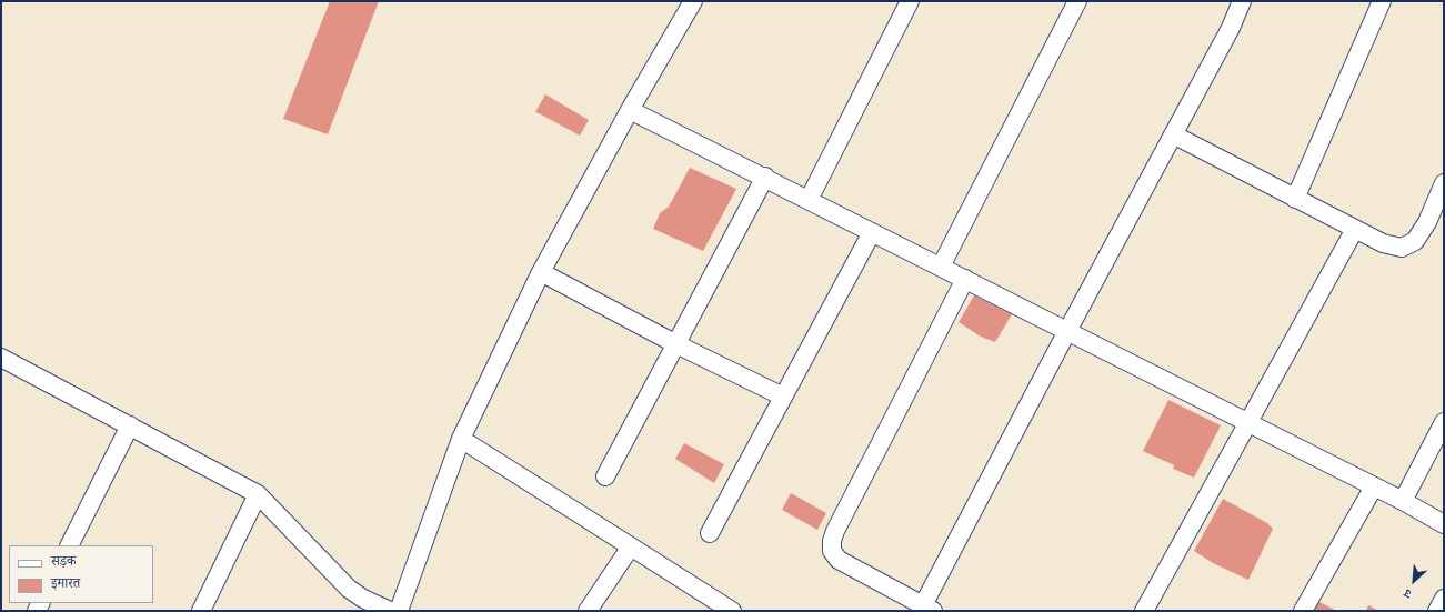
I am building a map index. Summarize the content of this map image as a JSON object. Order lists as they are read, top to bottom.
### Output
{
  "legend": ["सड़क", "इमारत"],
  "north": "bottom left"
}
